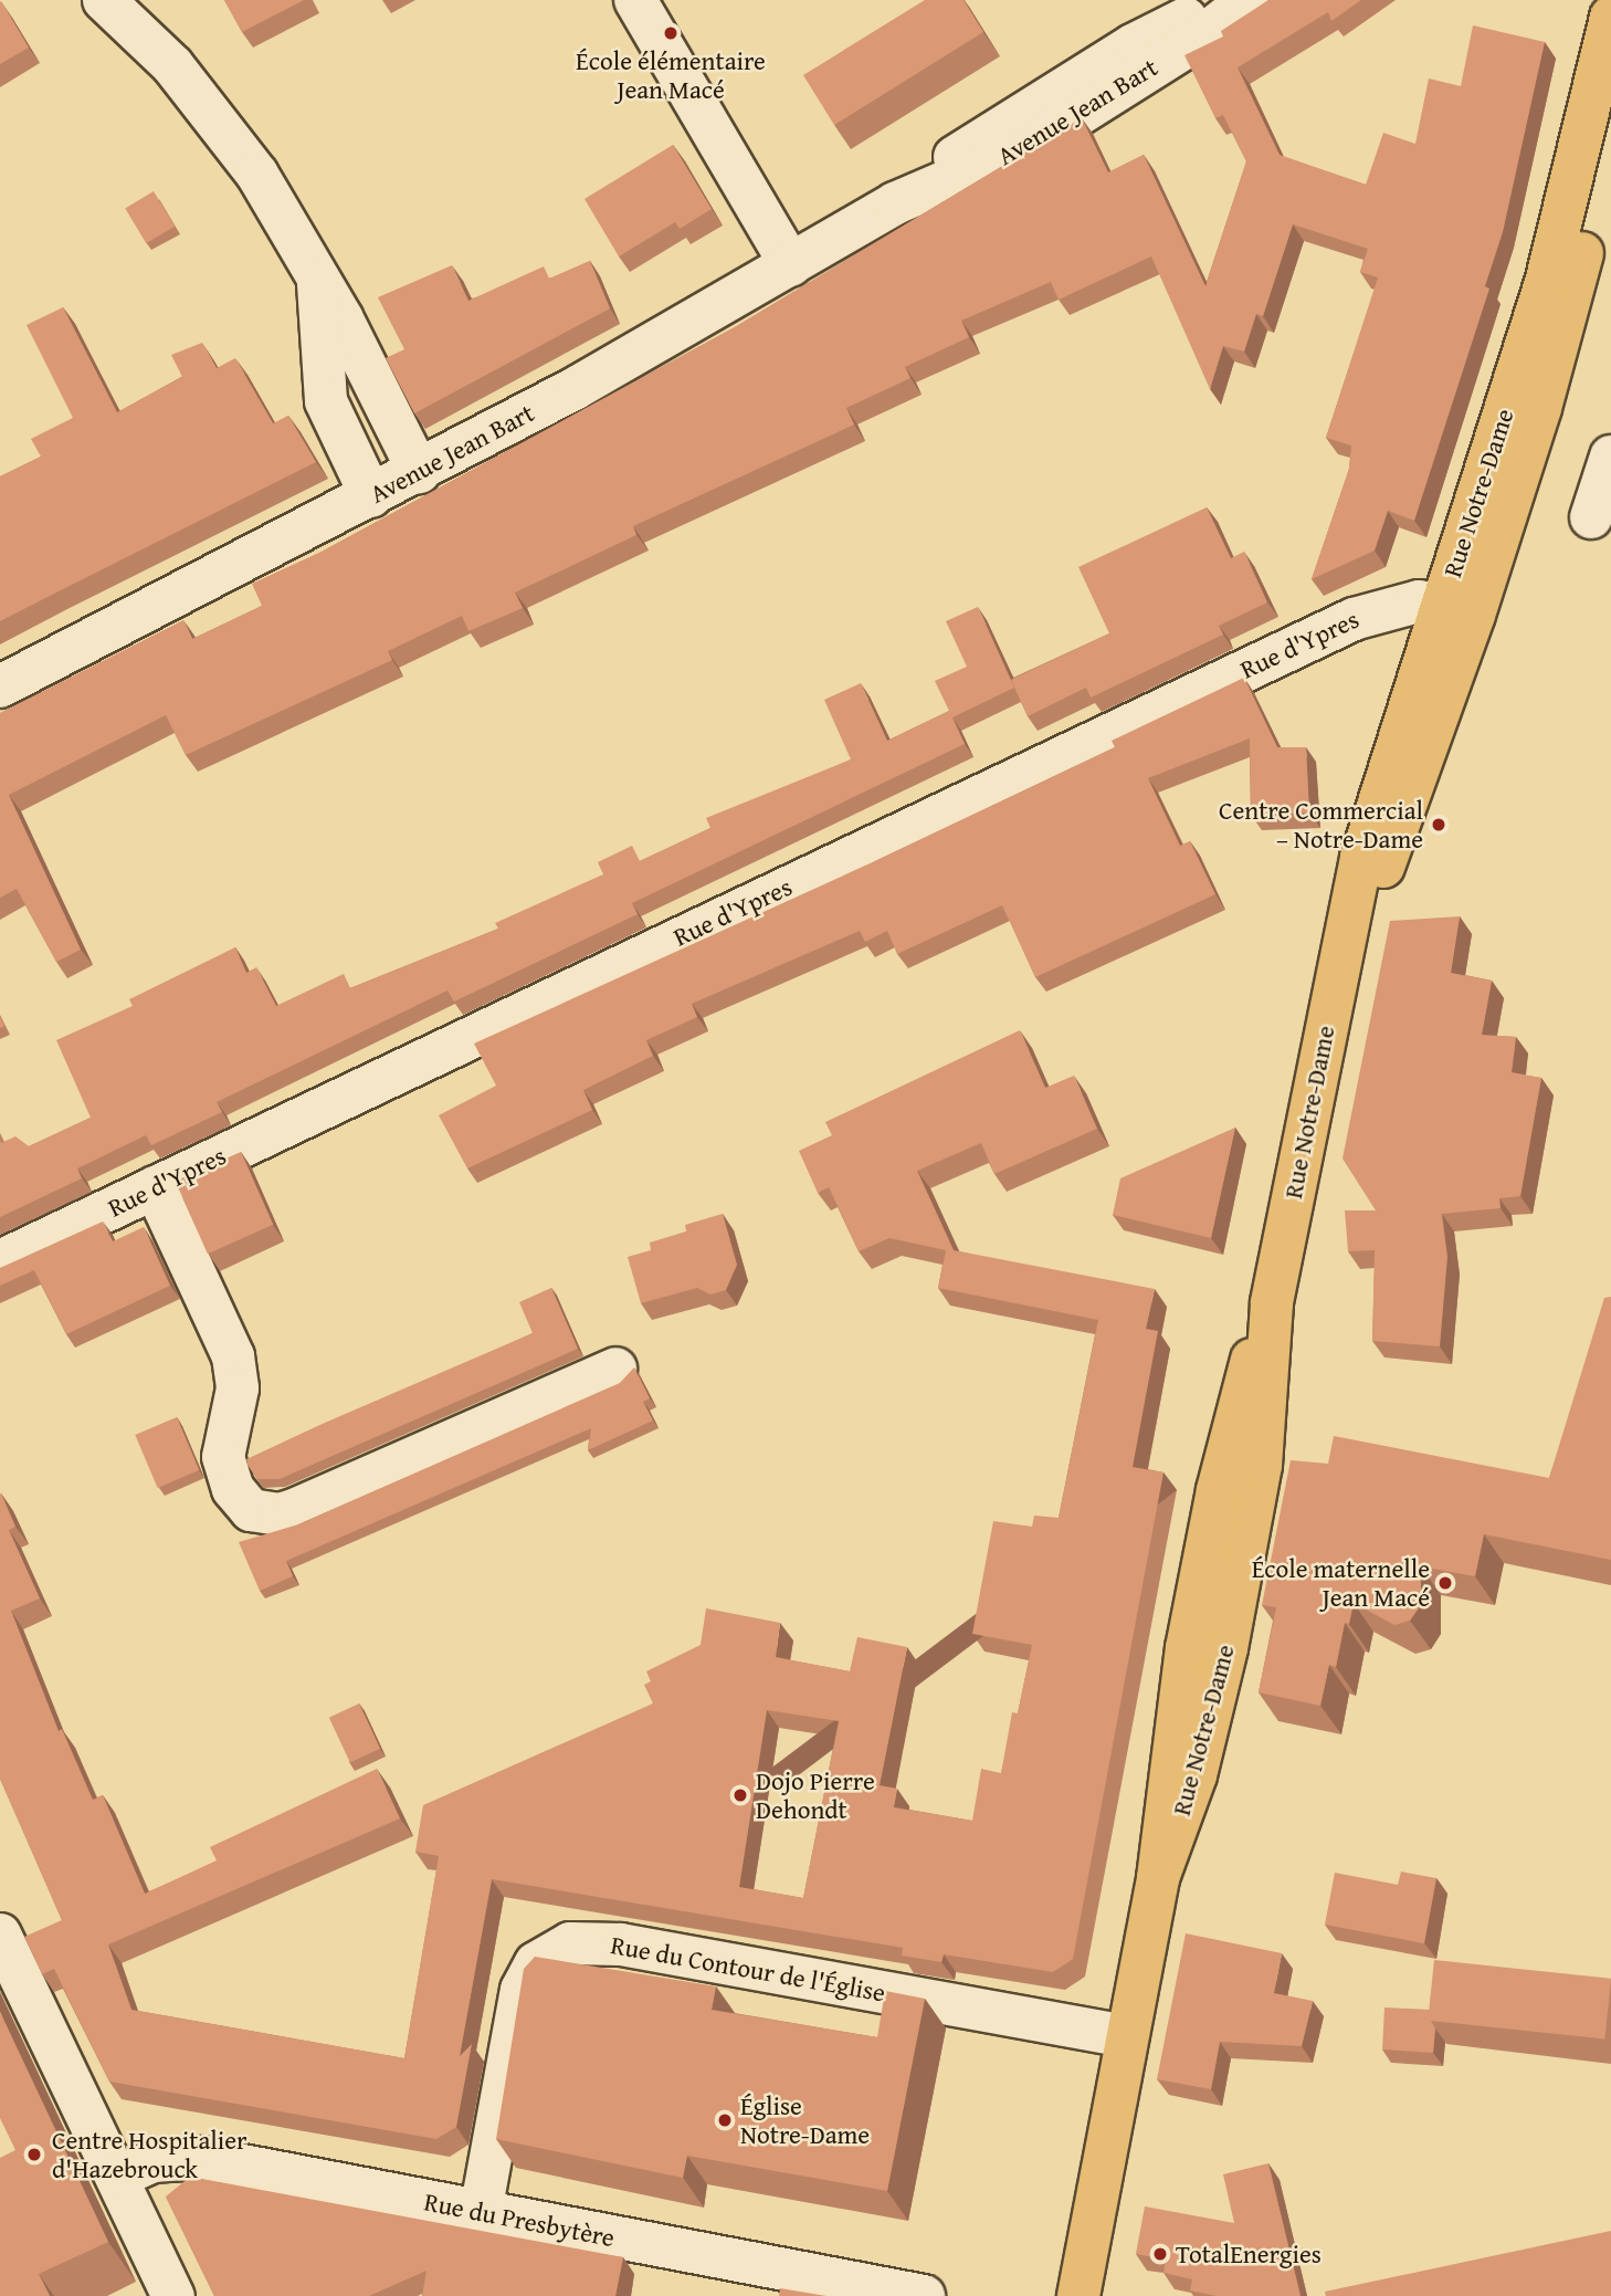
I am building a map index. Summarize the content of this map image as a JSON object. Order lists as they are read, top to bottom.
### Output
{
  "streets": {
    "main road": ["Rue Notre-Dame"],
    "street": [
      "Avenue Jean Bart",
      "Rue d'Ypres",
      "Rue du Contour de l'Église",
      "Rue du Presbytère"
    ]
  },
  "crossings": [
    ["Rue Notre-Dame", "Rue d'Ypres"],
    ["Rue Notre-Dame", "Rue du Contour de l'Église"],
    ["Rue du Contour de l'Église", "Rue du Presbytère"]
  ],
  "places": [
    "École élémentaire Jean Macé",
    "Centre Commercial – Notre-Dame",
    "École maternelle Jean Macé",
    "Dojo Pierre Dehondt",
    "Église Notre-Dame",
    "Centre Hospitalier d'Hazebrouck",
    "TotalEnergies"
  ]
}
